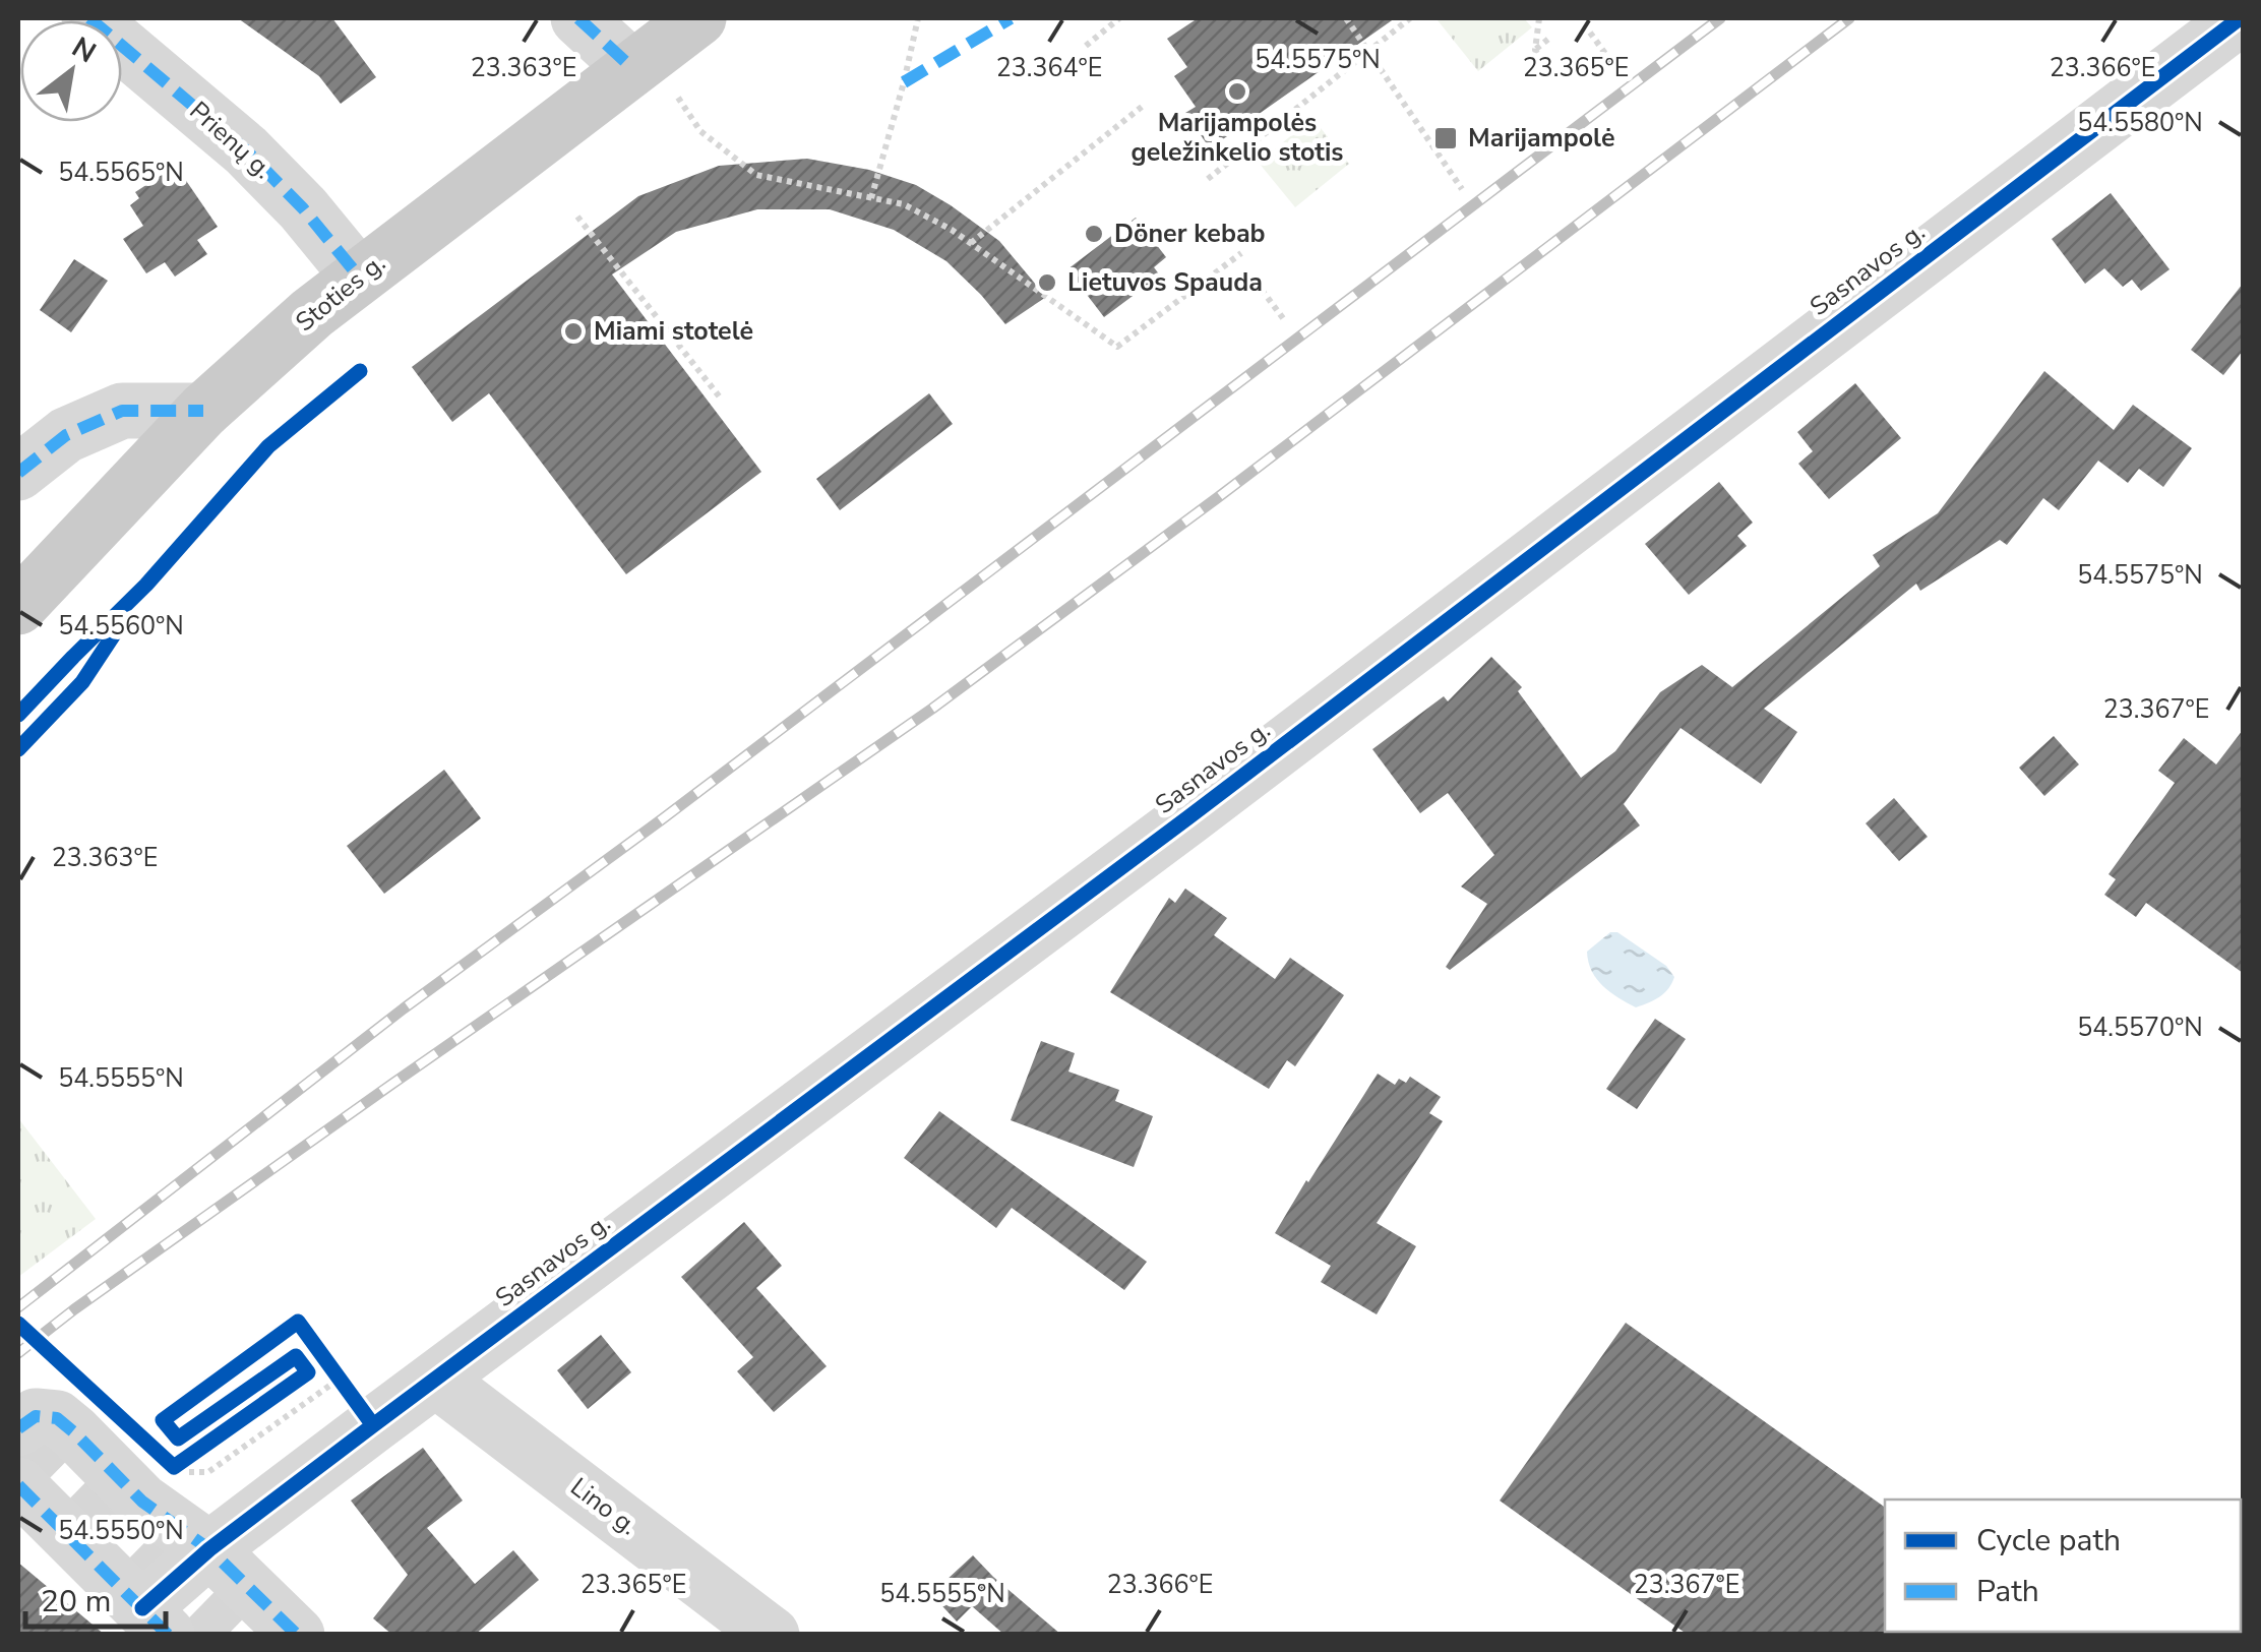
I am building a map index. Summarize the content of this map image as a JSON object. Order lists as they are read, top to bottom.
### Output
{
  "streets": {
    "main road": ["Stoties g."],
    "street": ["Prienų g.", "Sasnavos g.", "Lino g."]
  },
  "crossings": [
    ["Prienų g.", "Stoties g."],
    ["Sasnavos g.", "Lino g."]
  ],
  "places": {
    "other": [
      "Marijampolės geležinkelio stotis",
      "Döner kebab",
      "Lietuvos Spauda",
      "Miami stotelė"
    ],
    "transit": ["Marijampolė"]
  },
  "legend": ["Cycle path", "Path"],
  "scale_bar": "20 m",
  "north": "top right",
  "coordinates": [
    "54.5575°N",
    "23.363°E",
    "23.364°E",
    "23.365°E",
    "23.366°E",
    "54.5580°N",
    "54.5565°N",
    "54.5560°N",
    "23.367°E",
    "54.5570°N",
    "54.5555°N",
    "54.5550°N"
  ]
}
